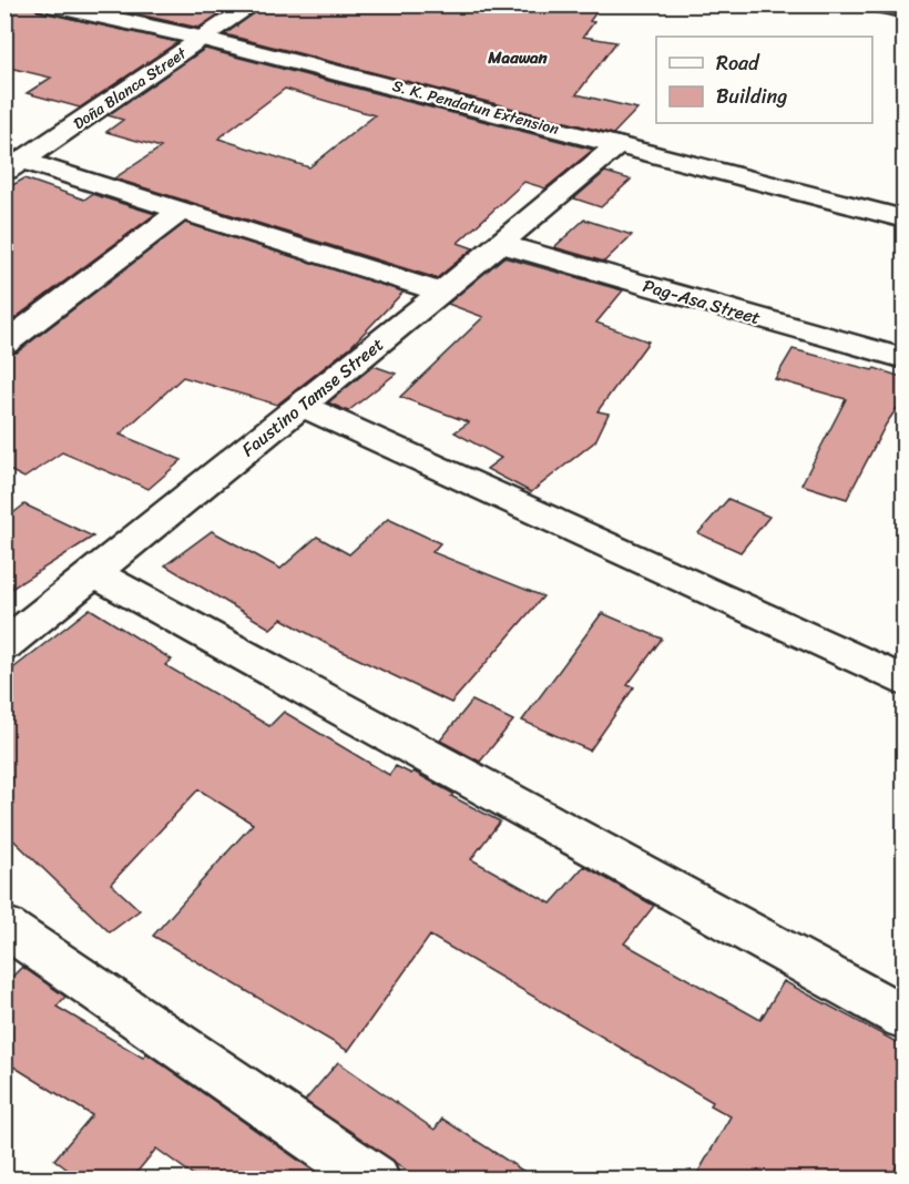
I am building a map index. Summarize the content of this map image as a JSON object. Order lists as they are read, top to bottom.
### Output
{
  "streets": {
    "street": [
      "Doña Blanca Street",
      "S. K. Pendatun Extension",
      "Pag-Asa Street",
      "Faustino Tamse Street"
    ]
  },
  "crossings": [
    ["Doña Blanca Street", "S. K. Pendatun Extension"],
    ["S. K. Pendatun Extension", "Faustino Tamse Street"],
    ["Pag-Asa Street", "Faustino Tamse Street"]
  ],
  "districts": ["Maawan"],
  "legend": ["Road", "Building"]
}
